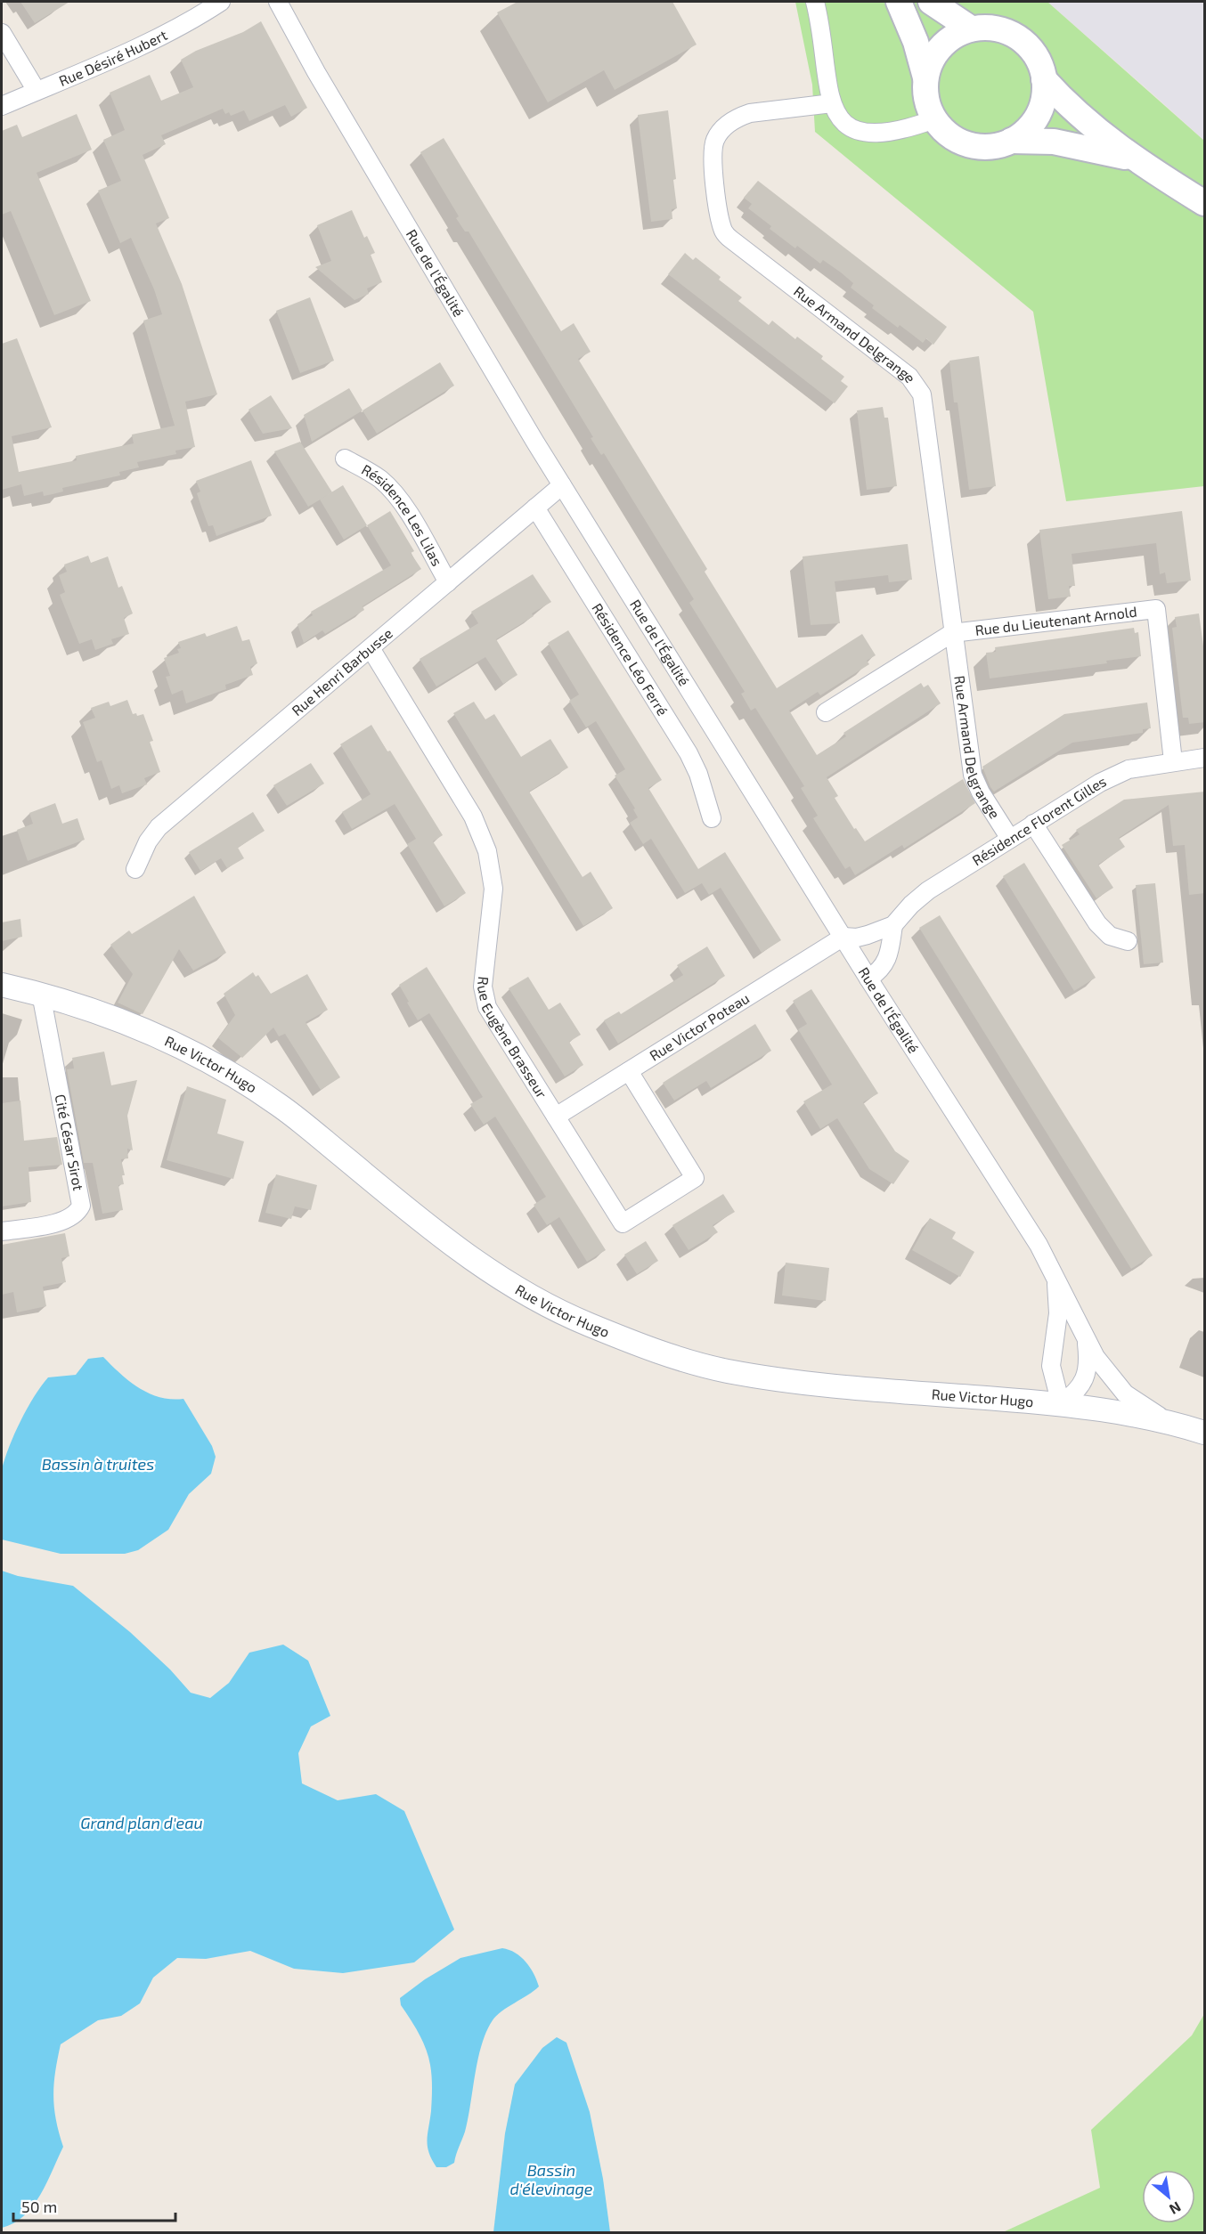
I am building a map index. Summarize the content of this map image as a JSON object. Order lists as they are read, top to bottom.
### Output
{
  "streets": {
    "street": [
      "Rue Désiré Hubert",
      "Rue de l'Égalité",
      "Rue Armand Delgrange",
      "Résidence Les Lilas",
      "Rue du Lieutenant Arnold",
      "Résidence Léo Ferré",
      "Rue Henri Barbusse",
      "Résidence Florent Gilles",
      "Rue Victor Poteau",
      "Rue Eugène Brasseur",
      "Rue Victor Hugo",
      "Cité César Sirot"
    ]
  },
  "crossings": [
    ["Rue de l'Égalité", "Rue Henri Barbusse"],
    ["Rue de l'Égalité", "Résidence Florent Gilles"],
    ["Rue de l'Égalité", "Rue Victor Poteau"],
    ["Rue de l'Égalité", "Rue Victor Hugo"],
    ["Rue Armand Delgrange", "Rue du Lieutenant Arnold"],
    ["Rue Armand Delgrange", "Résidence Florent Gilles"],
    ["Résidence Les Lilas", "Rue Henri Barbusse"],
    ["Rue du Lieutenant Arnold", "Résidence Florent Gilles"],
    ["Résidence Léo Ferré", "Rue Henri Barbusse"],
    ["Rue Henri Barbusse", "Rue Eugène Brasseur"],
    ["Résidence Florent Gilles", "Rue Victor Poteau"],
    ["Rue Victor Poteau", "Rue Eugène Brasseur"],
    ["Rue Victor Hugo", "Cité César Sirot"]
  ],
  "water": ["Bassin à truites", "Grand plan d'eau", "Bassin d'élevinage"],
  "scale_bar": "50 m",
  "north": "bottom right"
}
